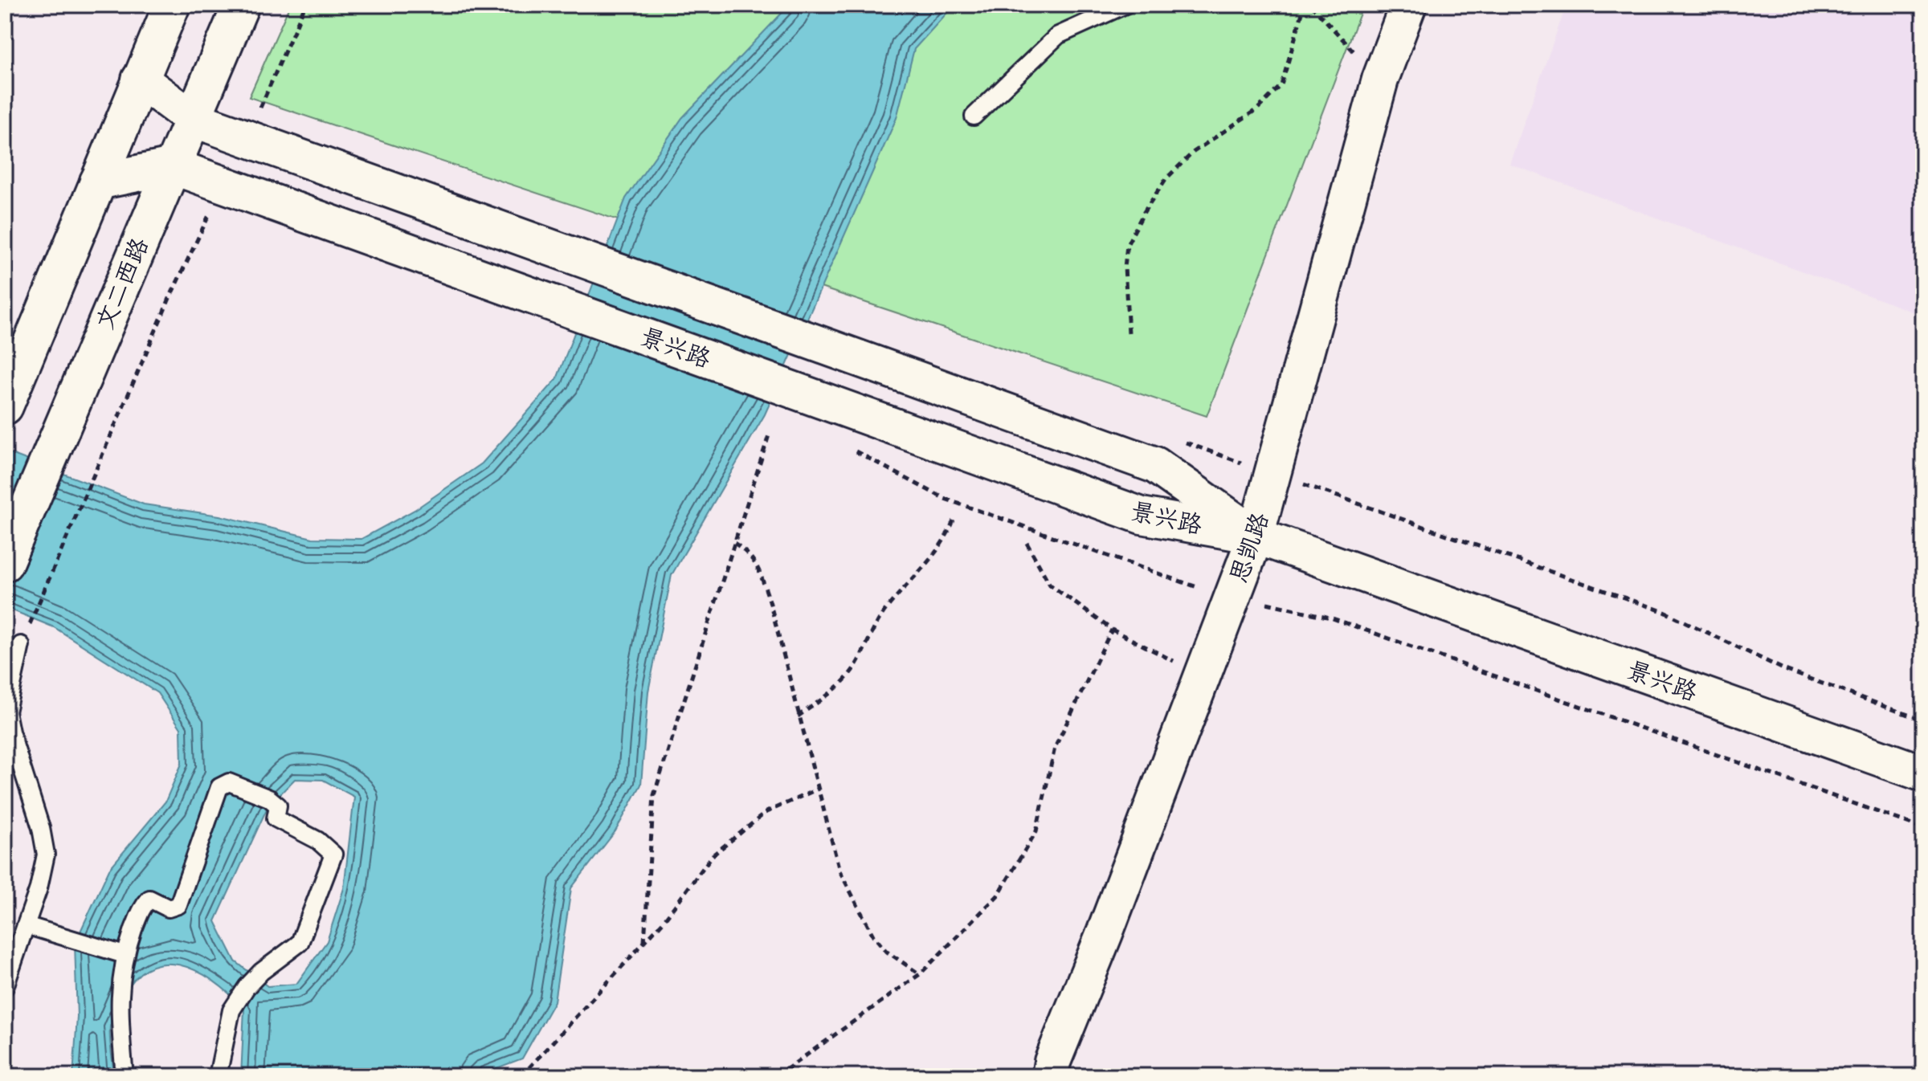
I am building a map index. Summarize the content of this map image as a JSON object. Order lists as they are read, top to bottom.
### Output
{
  "streets": {
    "street": ["文二西路", "景兴路", "思凯路"]
  },
  "crossings": [
    ["文二西路", "景兴路"],
    ["景兴路", "思凯路"]
  ]
}
